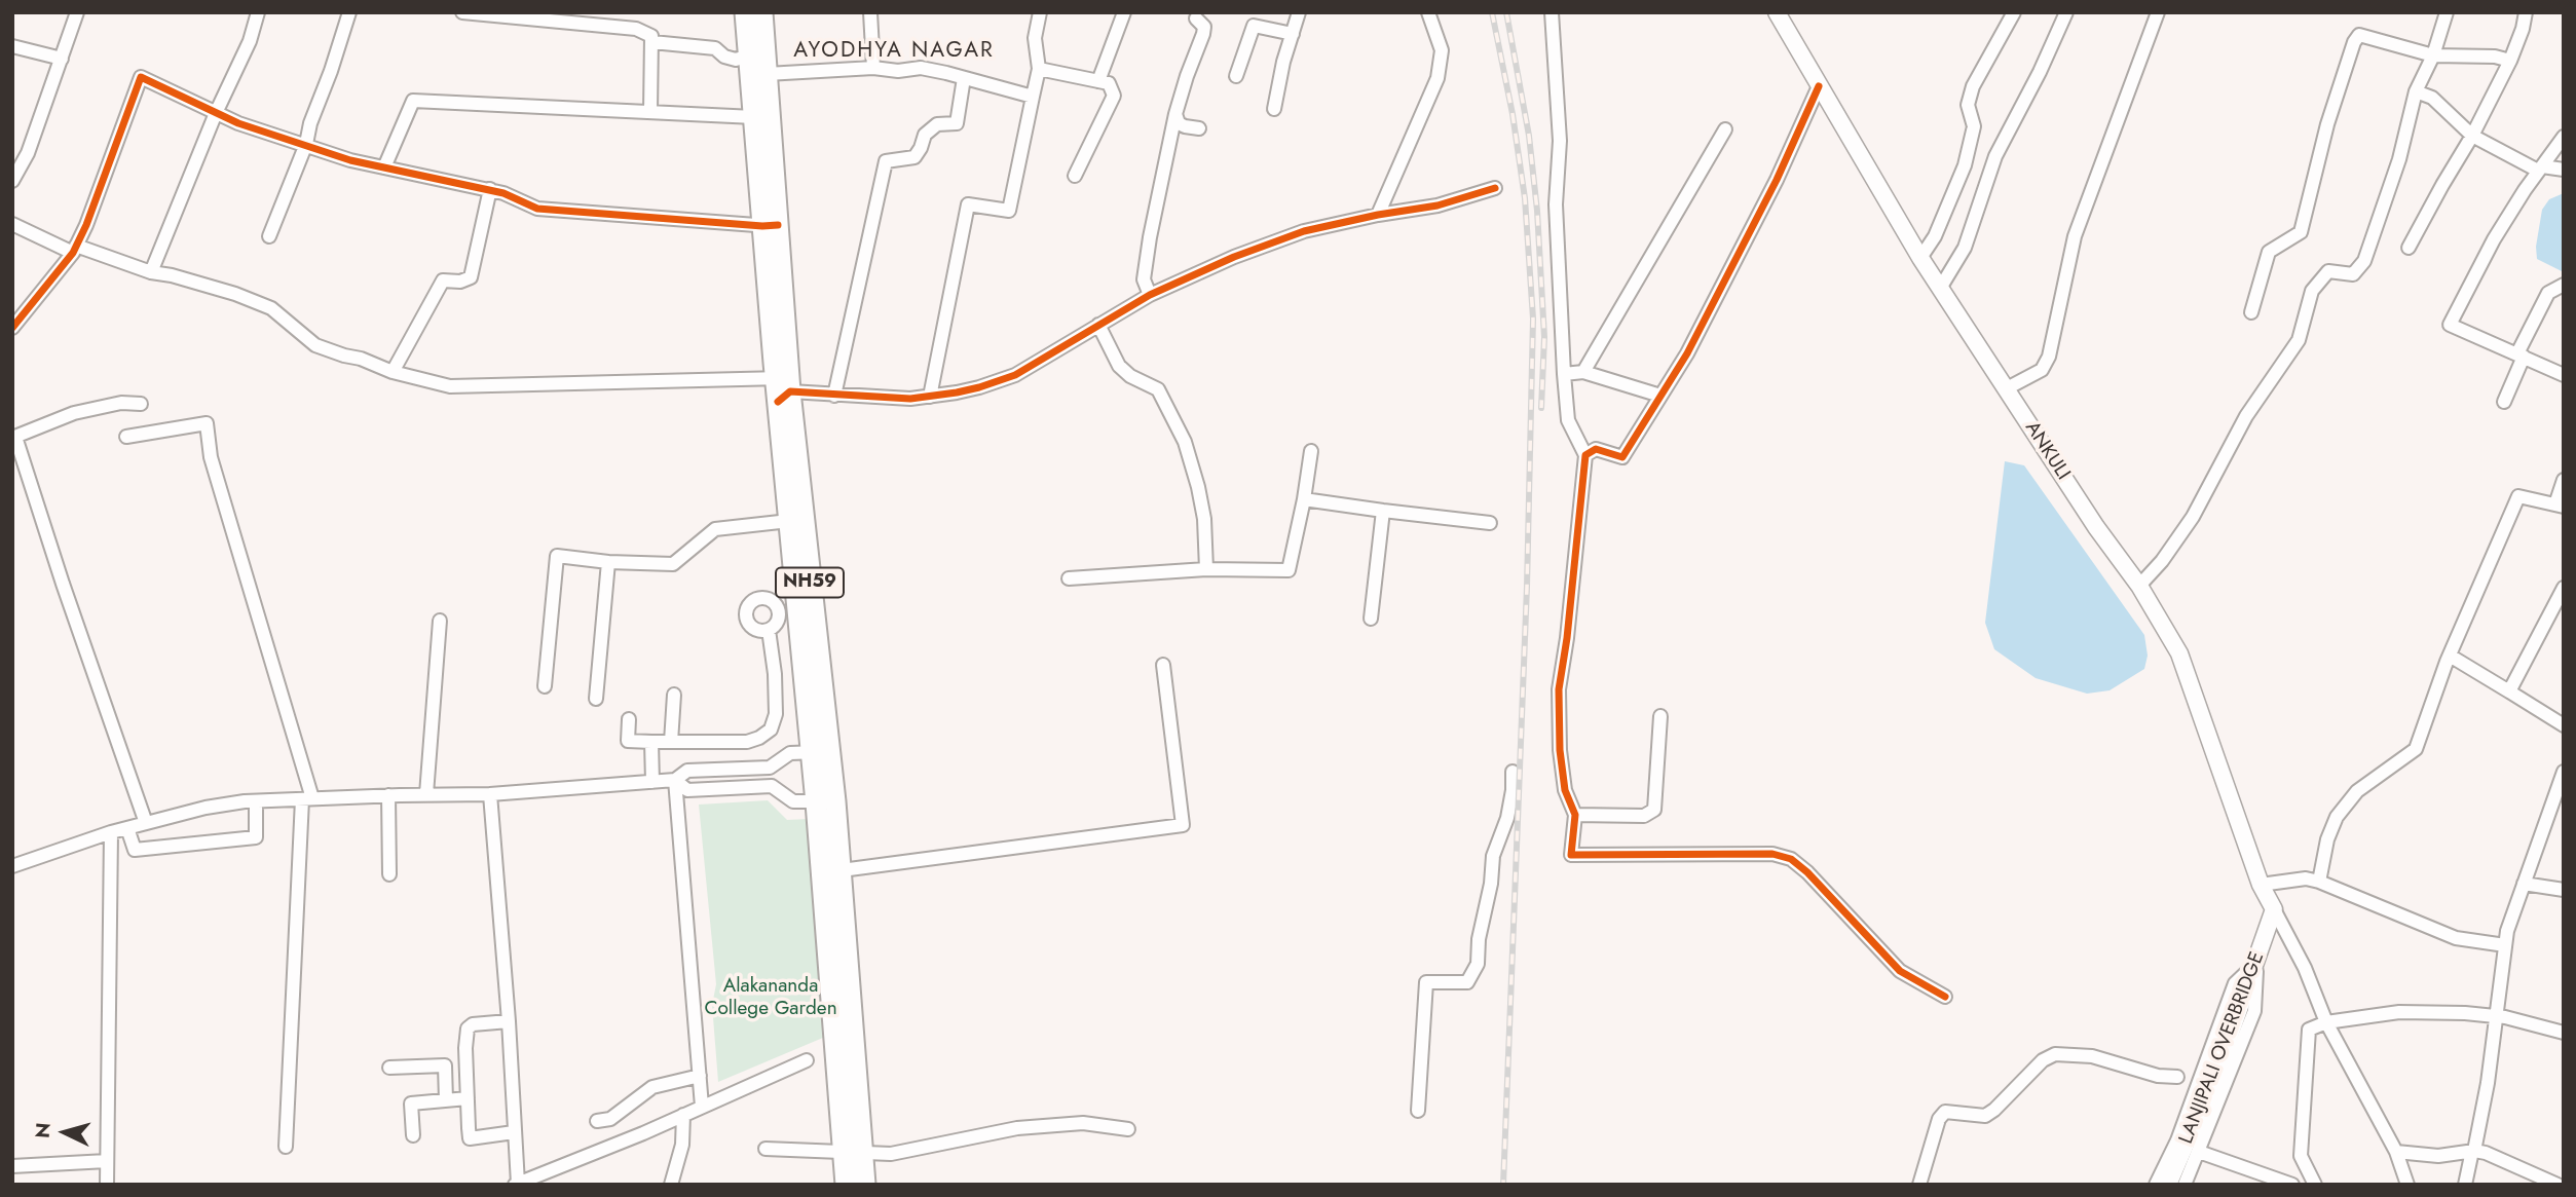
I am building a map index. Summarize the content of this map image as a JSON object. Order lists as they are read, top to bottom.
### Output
{
  "streets": {
    "highway": ["NH59"],
    "main road": ["ANKULI", "LANJIPALI OVERBRIDGE"]
  },
  "crossings": [
    ["ANKULI", "LANJIPALI OVERBRIDGE"]
  ],
  "districts": ["AYODHYA NAGAR"],
  "parks": ["Alakananda College Garden"],
  "north": "left"
}
